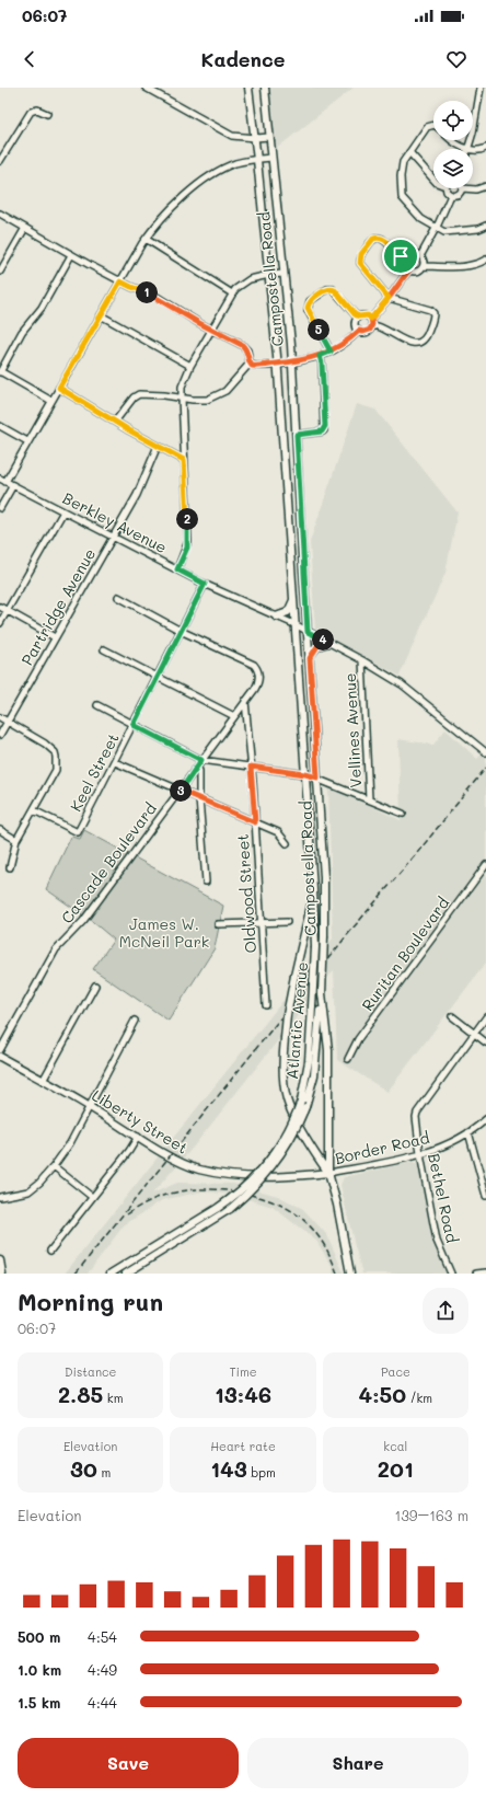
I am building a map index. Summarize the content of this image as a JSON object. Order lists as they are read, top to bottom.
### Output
{
  "streets": {
    "main road": ["Campostella Road", "Atlantic Avenue", "Liberty Street"],
    "street": [
      "Berkley Avenue",
      "Partridge Avenue",
      "Vellines Avenue",
      "Keel Street",
      "Cascade Boulevard",
      "Oldwood Street",
      "Ruritan Boulevard",
      "Border Road",
      "Bethel Road"
    ]
  },
  "crossings": [
    ["Campostella Road", "Berkley Avenue"],
    ["Campostella Road", "Atlantic Avenue"],
    ["Berkley Avenue", "Partridge Avenue"],
    ["Berkley Avenue", "Vellines Avenue"],
    ["Berkley Avenue", "Keel Street"],
    ["Keel Street", "Cascade Boulevard"],
    ["Cascade Boulevard", "Oldwood Street"],
    ["Liberty Street", "Border Road"],
    ["Border Road", "Bethel Road"]
  ],
  "parks": ["James W. McNeil Park"],
  "page": {
    "status": "06:07",
    "header": "Kadence",
    "pins": [
      "1",
      "5",
      "2",
      "4",
      "3"
    ],
    "heading": ["Morning run", "06:07"],
    "stats": [
      ["Distance", "2.85 km"],
      ["Time", "13:46"],
      ["Pace", "4:50 /km"],
      ["Elevation", "30 m"],
      ["Heart rate", "143 bpm"],
      ["kcal", "201"]
    ],
    "chart": ["Elevation", "139–163 m"],
    "list": [
      {
        "name": "500 m",
        "note": "4:54"
      },
      {
        "name": "1.0 km",
        "note": "4:49"
      },
      {
        "name": "1.5 km",
        "note": "4:44"
      }
    ],
    "buttons": ["Save", "Share"]
  }
}
